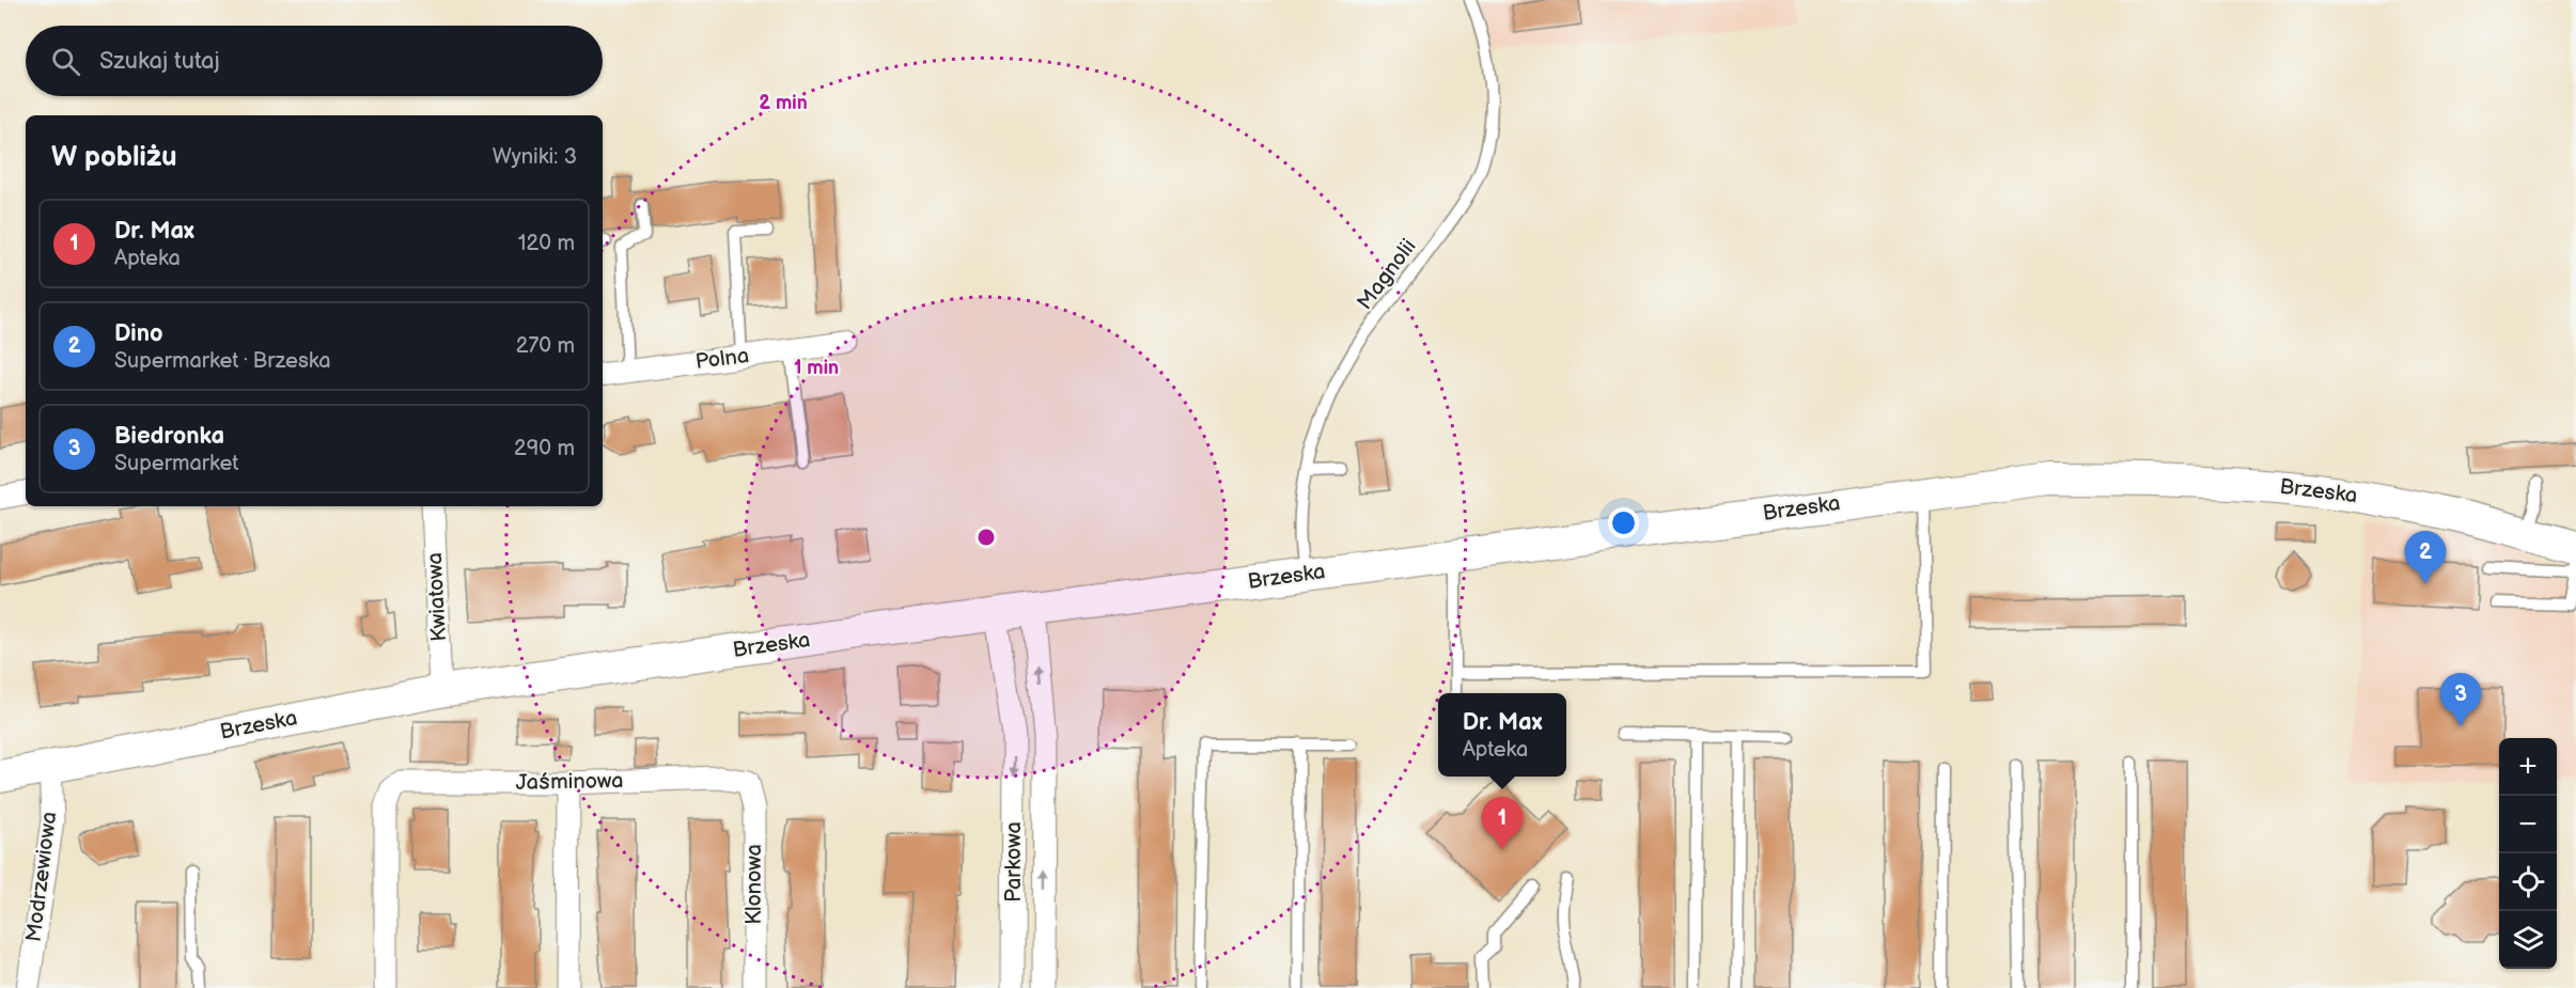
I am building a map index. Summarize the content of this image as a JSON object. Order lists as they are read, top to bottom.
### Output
{
  "streets": {
    "street": [
      "Polna",
      "Brzeska",
      "Kwiatowa",
      "Jaśminowa",
      "Parkowa",
      "Modrzewiowa",
      "Klonowa"
    ],
    "lane": ["Magnolii"]
  },
  "crossings": [
    ["Magnolii", "Brzeska"],
    ["Brzeska", "Kwiatowa"],
    ["Brzeska", "Parkowa"],
    ["Brzeska", "Modrzewiowa"],
    ["Jaśminowa", "Klonowa"]
  ],
  "page": {
    "search": "Szukaj tutaj",
    "heading": ["W pobliżu", "Wyniki: 3"],
    "list": [
      {
        "mark": "1",
        "name": "Dr. Max",
        "note": "Apteka",
        "value": "120 m"
      },
      {
        "mark": "2",
        "name": "Dino",
        "note": "Supermarket · Brzeska",
        "value": "270 m"
      },
      {
        "mark": "3",
        "name": "Biedronka",
        "note": "Supermarket",
        "value": "290 m"
      }
    ],
    "pins": ["2", "3", "1"],
    "popup": ["Dr. Max", "Apteka"],
    "map_buttons": ["+", "−"]
  },
  "rings": ["2 min", "1 min"]
}
